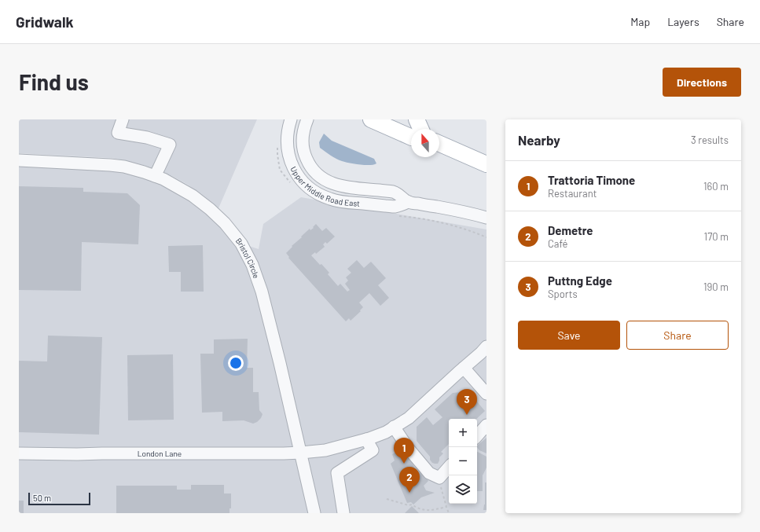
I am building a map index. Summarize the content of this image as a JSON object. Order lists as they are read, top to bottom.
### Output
{
  "streets": {
    "street": ["Upper Middle Road East", "Bristol Circle", "London Lane"]
  },
  "crossings": [
    ["Bristol Circle", "London Lane"]
  ],
  "scale_bar": "50 m",
  "north": "top",
  "page": {
    "header": "Gridwalk",
    "nav": ["Map", "Layers", "Share"],
    "buttons": [
      "Directions",
      ["Save", "Share"]
    ],
    "title": "Find us",
    "heading": ["Nearby", "3 results"],
    "list": [
      {
        "mark": "1",
        "name": "Trattoria Timone",
        "note": "Restaurant",
        "value": "160 m"
      },
      {
        "mark": "2",
        "name": "Demetre",
        "note": "Café",
        "value": "170 m"
      },
      {
        "mark": "3",
        "name": "Puttng Edge",
        "note": "Sports",
        "value": "190 m"
      }
    ],
    "pins": ["3", "1", "2"],
    "map_buttons": ["+", "−"],
    "scale": "50 m"
  }
}
